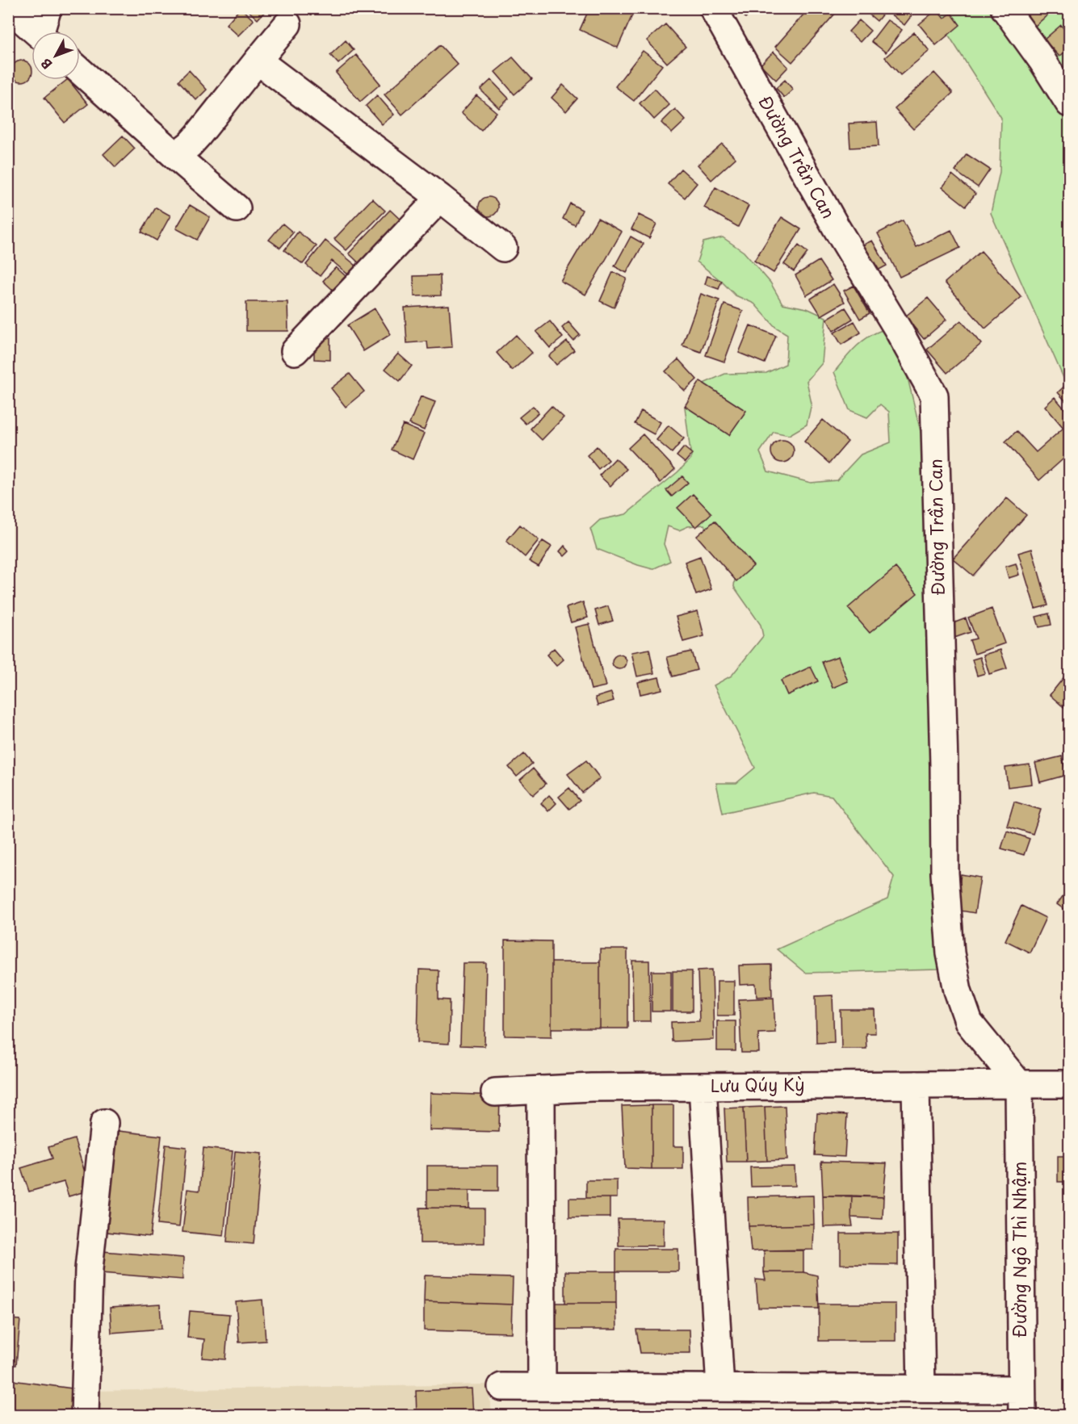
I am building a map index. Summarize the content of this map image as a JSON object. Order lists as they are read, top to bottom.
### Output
{
  "streets": {
    "street": ["Đường Trần Can", "Lưu Qúy Kỳ", "Đường Ngô Thì Nhậm"]
  },
  "crossings": [
    ["Đường Trần Can", "Lưu Qúy Kỳ"],
    ["Đường Trần Can", "Đường Ngô Thì Nhậm"],
    ["Lưu Qúy Kỳ", "Đường Ngô Thì Nhậm"]
  ],
  "north": "bottom left"
}
